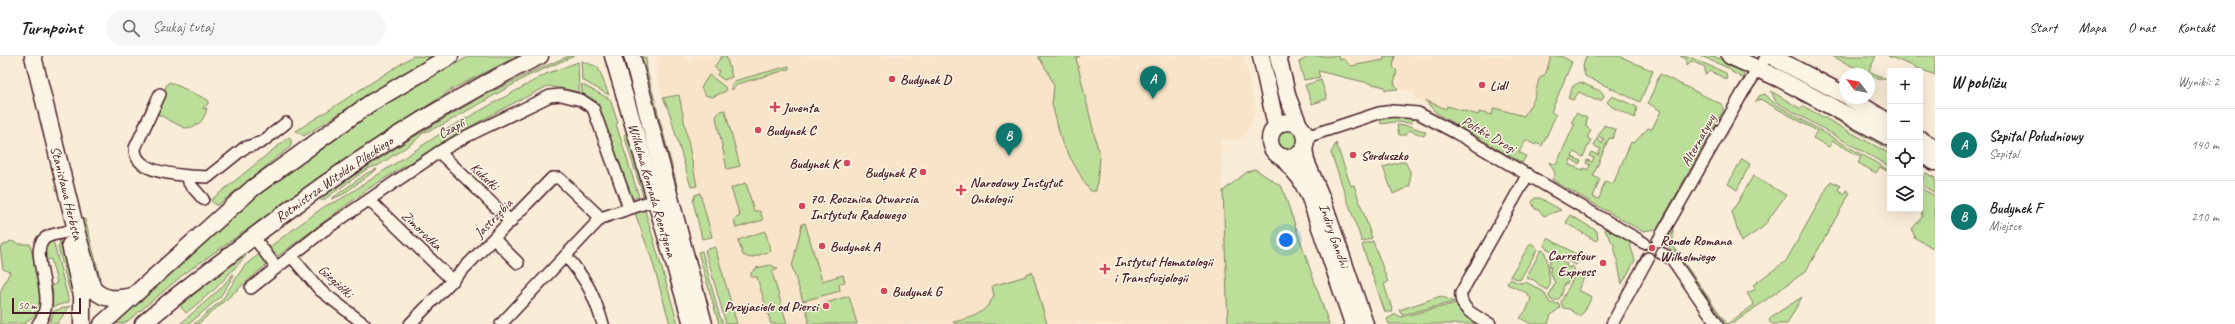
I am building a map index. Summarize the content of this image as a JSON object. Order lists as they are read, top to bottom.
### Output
{
  "streets": {
    "street": [
      "Czapli",
      "Polskie Drogi",
      "Alternatywy",
      "Kukułki",
      "Rotmistrza Witolda Pileckiego",
      "Wilhelma Konrada Roentgena",
      "Stanisława Herbsta",
      "Jastrzębia",
      "Zimorodka",
      "Indiry Gandhi",
      "Gżegżółki"
    ]
  },
  "crossings": [
    ["Czapli", "Kukułki"],
    ["Czapli", "Zimorodka"],
    ["Czapli", "Gżegżółki"],
    ["Polskie Drogi", "Alternatywy"],
    ["Polskie Drogi", "Indiry Gandhi"],
    ["Kukułki", "Jastrzębia"],
    ["Jastrzębia", "Zimorodka"]
  ],
  "places": {
    "other": [
      "Budynek D",
      "Lidl",
      "Budynek C",
      "Serduszko",
      "Budynek K",
      "Budynek R",
      "70. Rocznica Otwarcia Instytutu Radowego",
      "Budynek A",
      "Rondo Romana Wilhelmiego",
      "Carrefour Express",
      "Budynek G",
      "Przyjaciele od Piersi"
    ],
    "health": ["Juventa", "Narodowy Instytut Onkologii", "Instytut Hematologii i Transfuzjologii"]
  },
  "scale_bar": "50 m",
  "north": "top left",
  "page": {
    "header": "Turnpoint",
    "search": "Szukaj tutaj",
    "nav": [
      "Start",
      "Mapa",
      "O nas",
      "Kontakt"
    ],
    "heading": ["W pobliżu", "Wyniki: 2"],
    "pins": ["A", "B"],
    "map_buttons": ["+", "−"],
    "list": [
      {
        "mark": "A",
        "name": "Szpital Południowy",
        "note": "Szpital",
        "value": "140 m"
      },
      {
        "mark": "B",
        "name": "Budynek F",
        "note": "Miejsce",
        "value": "210 m"
      }
    ],
    "scale": "50 m"
  }
}
